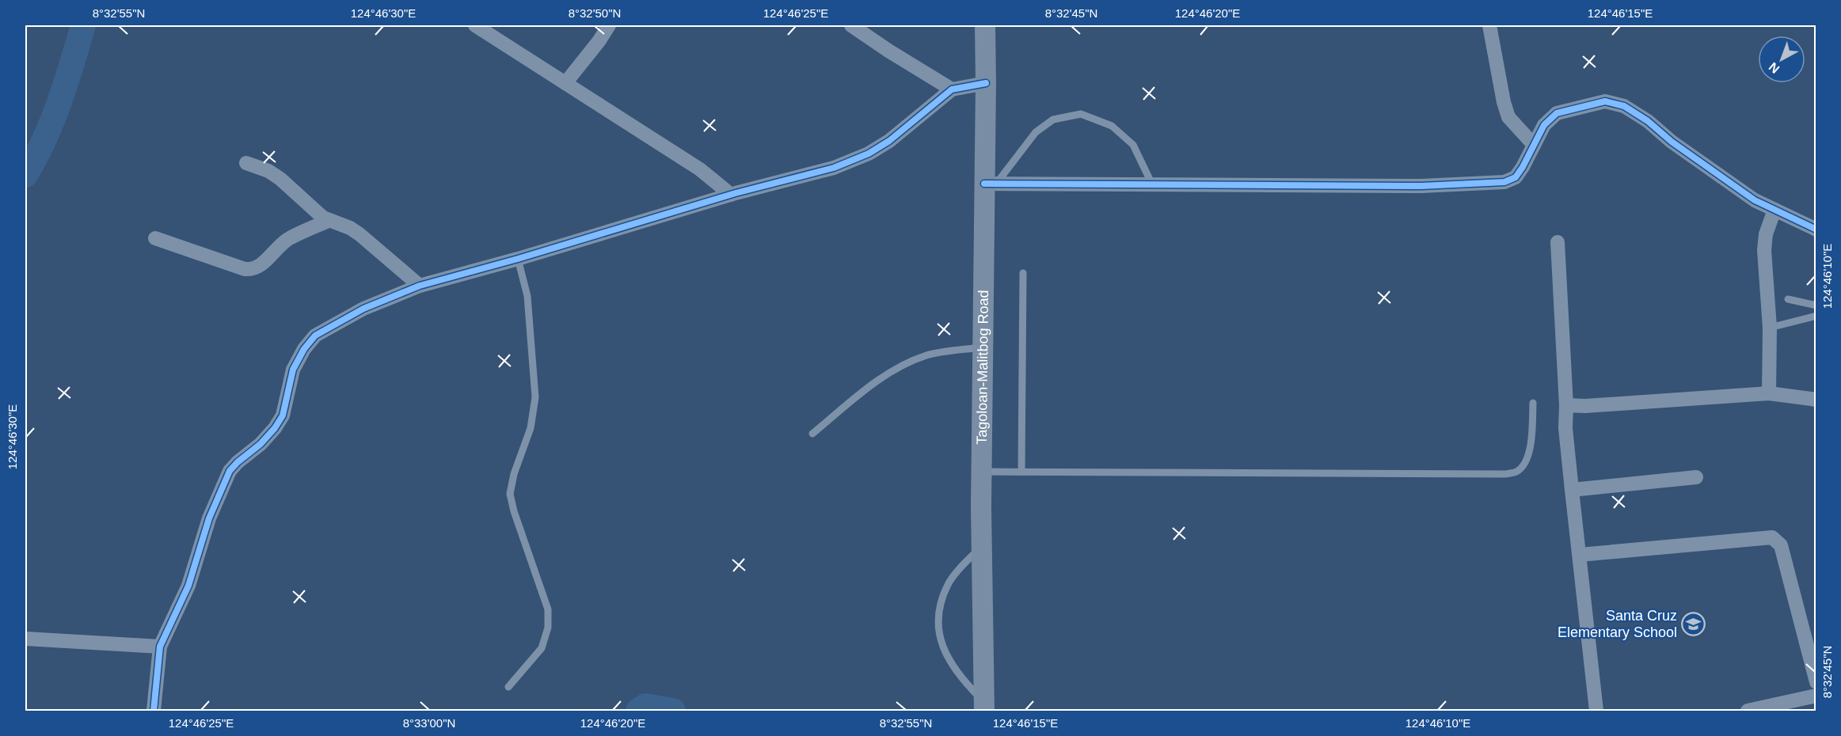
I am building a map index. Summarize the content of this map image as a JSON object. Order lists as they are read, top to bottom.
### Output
{
  "streets": {
    "main road": ["Tagoloan-Malitbog Road"]
  },
  "places": {
    "school or university": ["Santa Cruz Elementary School"]
  },
  "north": "bottom left",
  "coordinates": [
    "8°32'55\"N",
    "124°46'30\"E",
    "8°32'50\"N",
    "124°46'25\"E",
    "8°32'45\"N",
    "124°46'20\"E",
    "124°46'15\"E",
    "124°46'10\"E",
    "8°33'00\"N"
  ]
}
